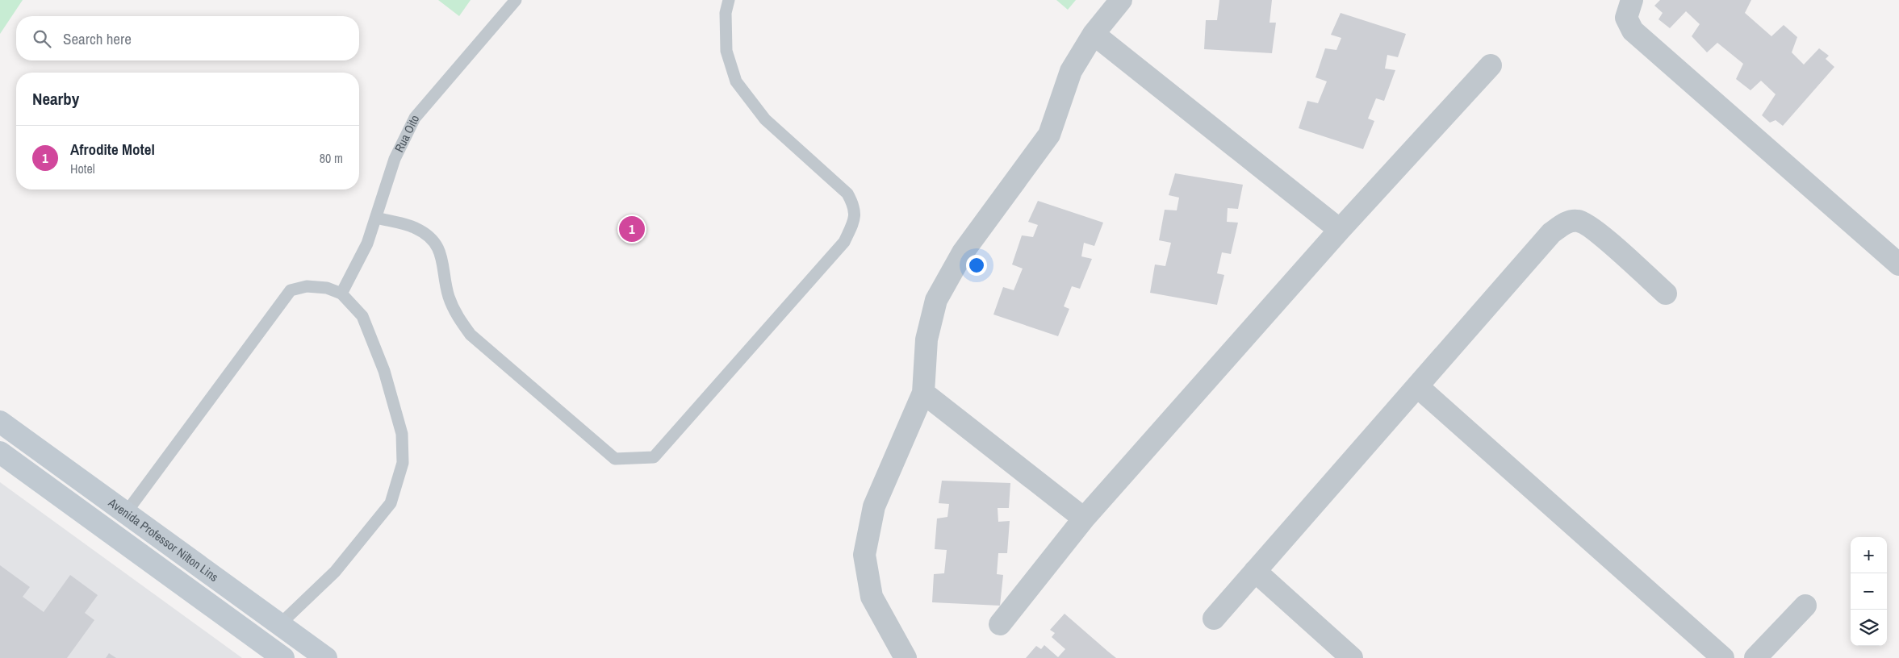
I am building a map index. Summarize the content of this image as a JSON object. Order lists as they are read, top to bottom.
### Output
{
  "streets": {
    "main road": ["Avenida Professor Nilton Lins"],
    "lane": ["Rua Oito"]
  },
  "page": {
    "search": "Search here",
    "heading": "Nearby",
    "list": [
      {
        "mark": "1",
        "name": "Afrodite Motel",
        "note": "Hotel",
        "value": "80 m"
      }
    ],
    "pins": "1",
    "map_buttons": ["+", "−"]
  }
}
